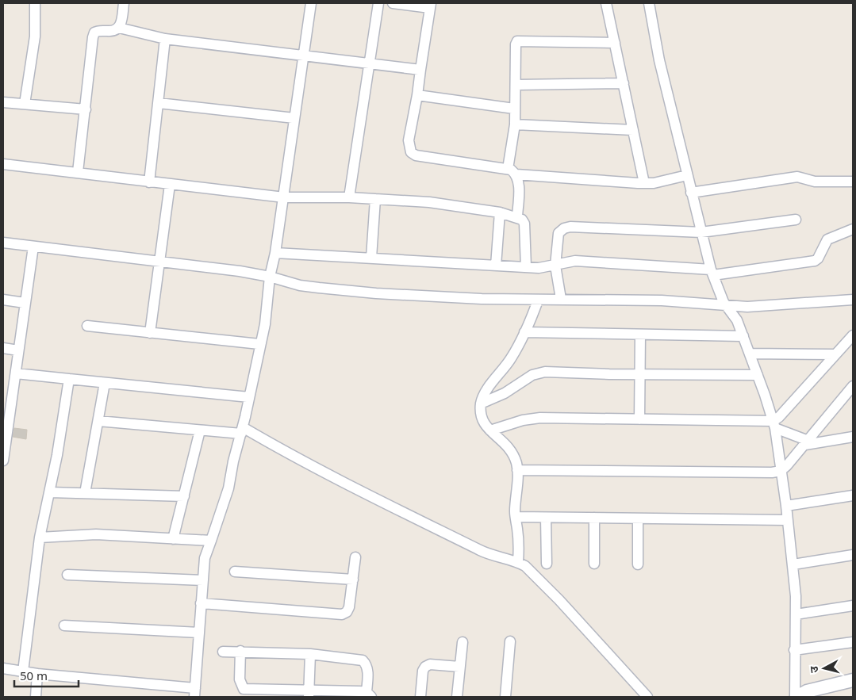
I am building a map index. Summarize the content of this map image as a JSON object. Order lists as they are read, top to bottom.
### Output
{
  "scale_bar": "50 m",
  "north": "left"
}
